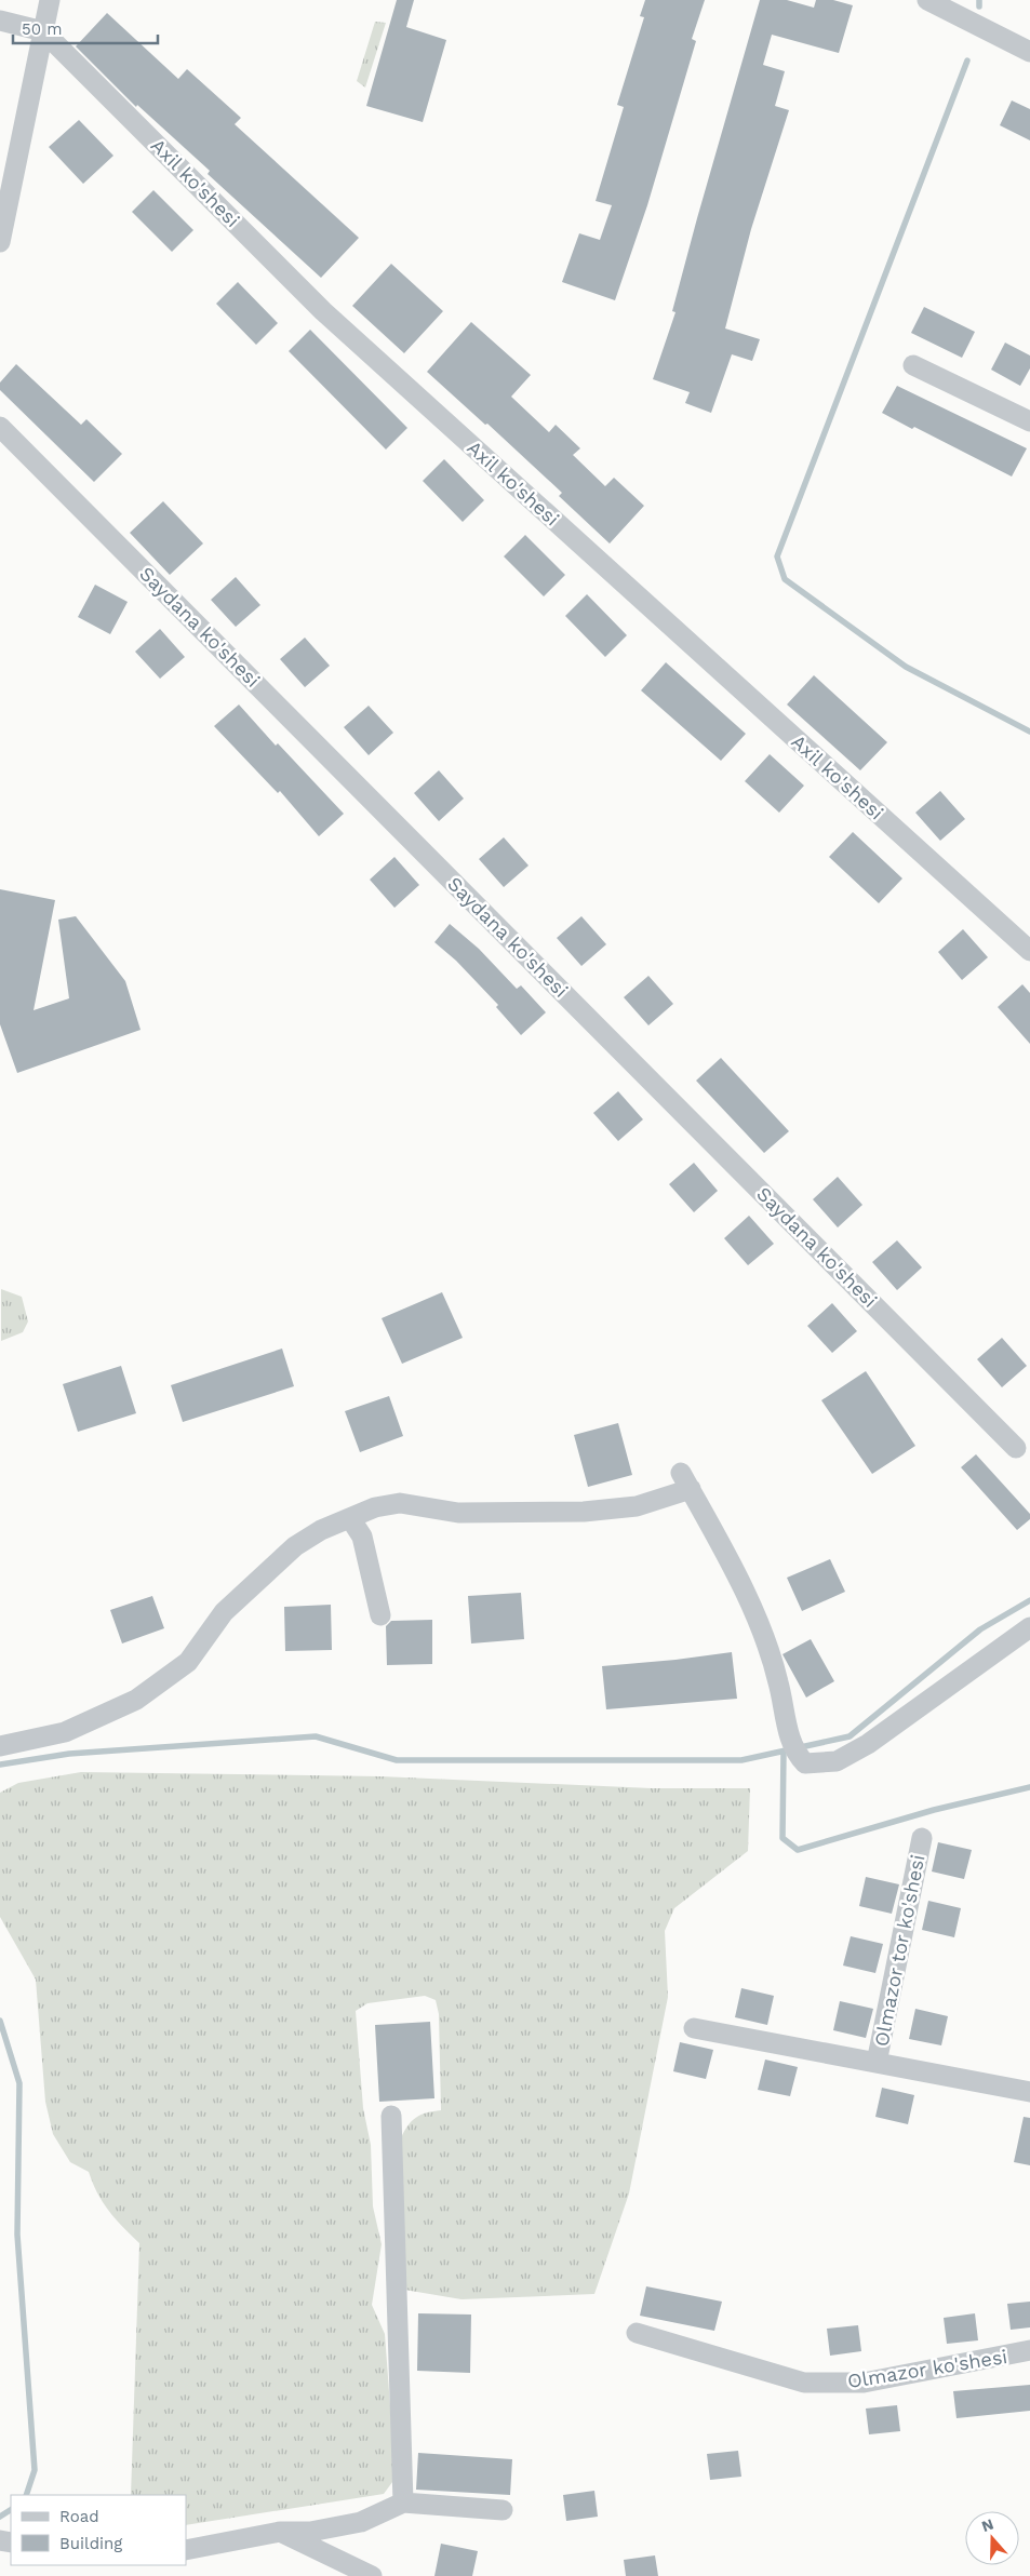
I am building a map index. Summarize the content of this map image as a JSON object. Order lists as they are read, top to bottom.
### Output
{
  "streets": {
    "street": [
      "Axil ko'shesi",
      "Saydana ko'shesi",
      "Olmazor tor ko'shesi",
      "Olmazor ko'shesi"
    ]
  },
  "legend": ["Road", "Building"],
  "scale_bar": "50 m",
  "north": "top"
}
